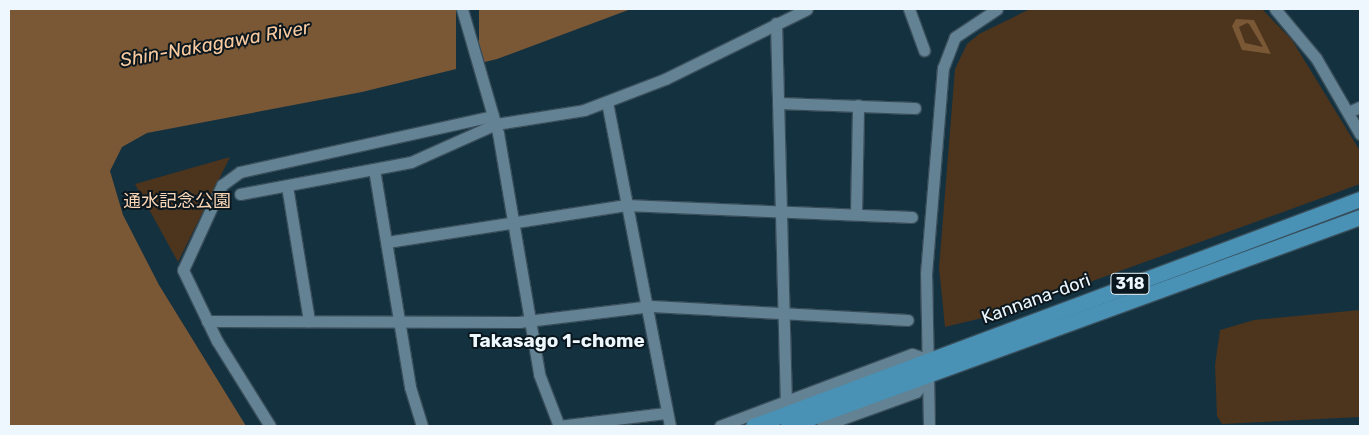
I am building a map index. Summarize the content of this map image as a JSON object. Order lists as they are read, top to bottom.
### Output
{
  "streets": {
    "main road": ["318", "Kannana-dori"]
  },
  "districts": ["Takasago 1-chome"],
  "water": ["Shin-Nakagawa River"],
  "parks": ["通水記念公園"]
}
